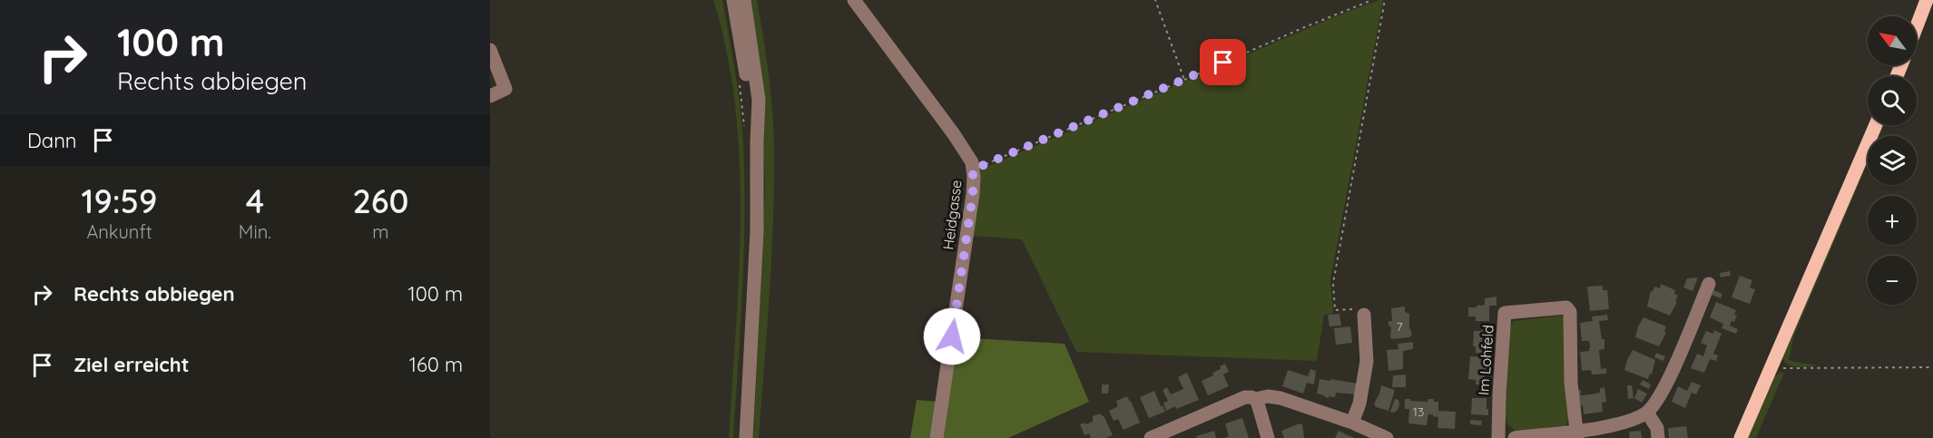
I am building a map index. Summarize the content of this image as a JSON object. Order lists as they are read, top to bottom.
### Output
{
  "streets": {
    "street": ["Heidgasse", "Im Lohfeld"]
  },
  "house_numbers": ["7", "13"],
  "north": "top left",
  "page": {
    "turn": ["100 m", "Rechts abbiegen"],
    "map_buttons": ["+", "−"],
    "then": "Dann",
    "eta": [
      "19:59",
      "Ankunft",
      "4",
      "Min.",
      "260",
      "m"
    ],
    "list": [
      {
        "name": "Rechts abbiegen",
        "value": "100 m"
      },
      {
        "name": "Ziel erreicht",
        "value": "160 m"
      }
    ]
  }
}
